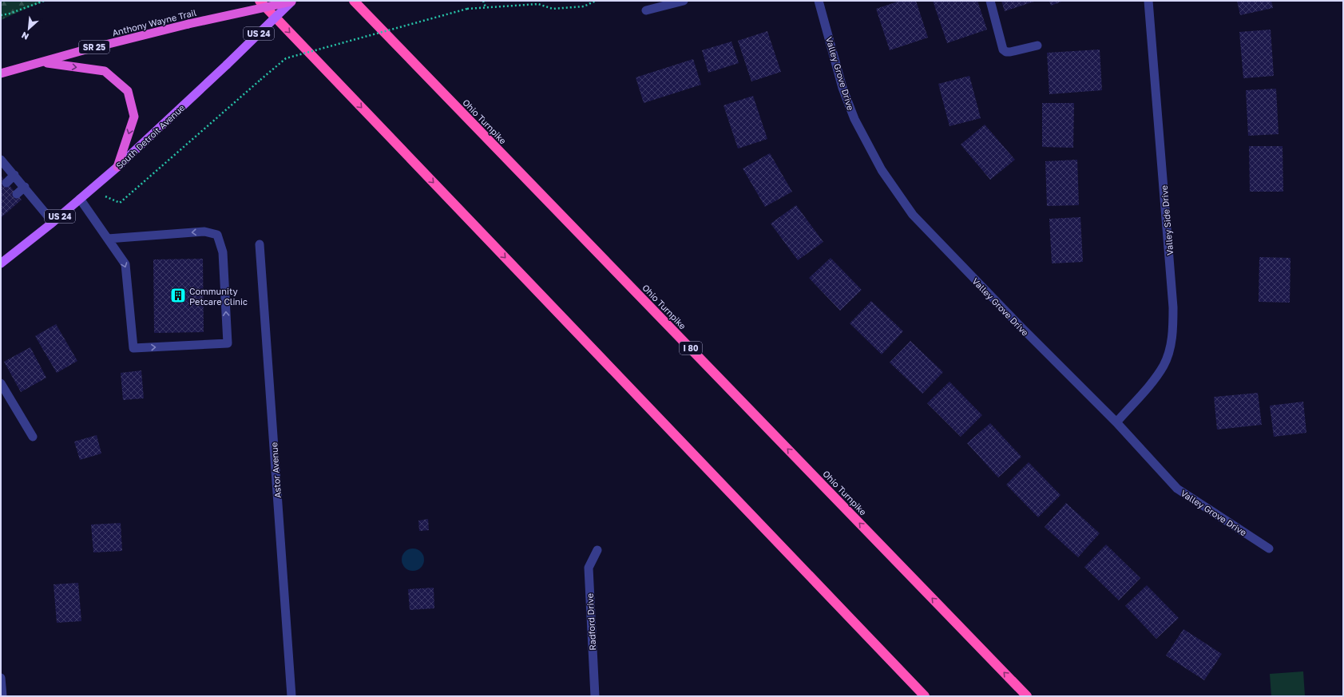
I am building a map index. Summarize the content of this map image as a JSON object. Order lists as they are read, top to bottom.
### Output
{
  "streets": {
    "highway": [
      "Anthony Wayne Trail",
      "SR 25",
      "Ohio Turnpike",
      "I 80"
    ],
    "main road": ["US 24", "South Detroit Avenue"],
    "street": [
      "Valley Grove Drive",
      "Valley Side Drive",
      "Astor Avenue",
      "Radford Drive"
    ]
  },
  "crossings": [
    ["Anthony Wayne Trail", "South Detroit Avenue"],
    ["Valley Grove Drive", "Valley Side Drive"]
  ],
  "places": {
    "building": ["Community Petcare Clinic"]
  },
  "north": "bottom left"
}
